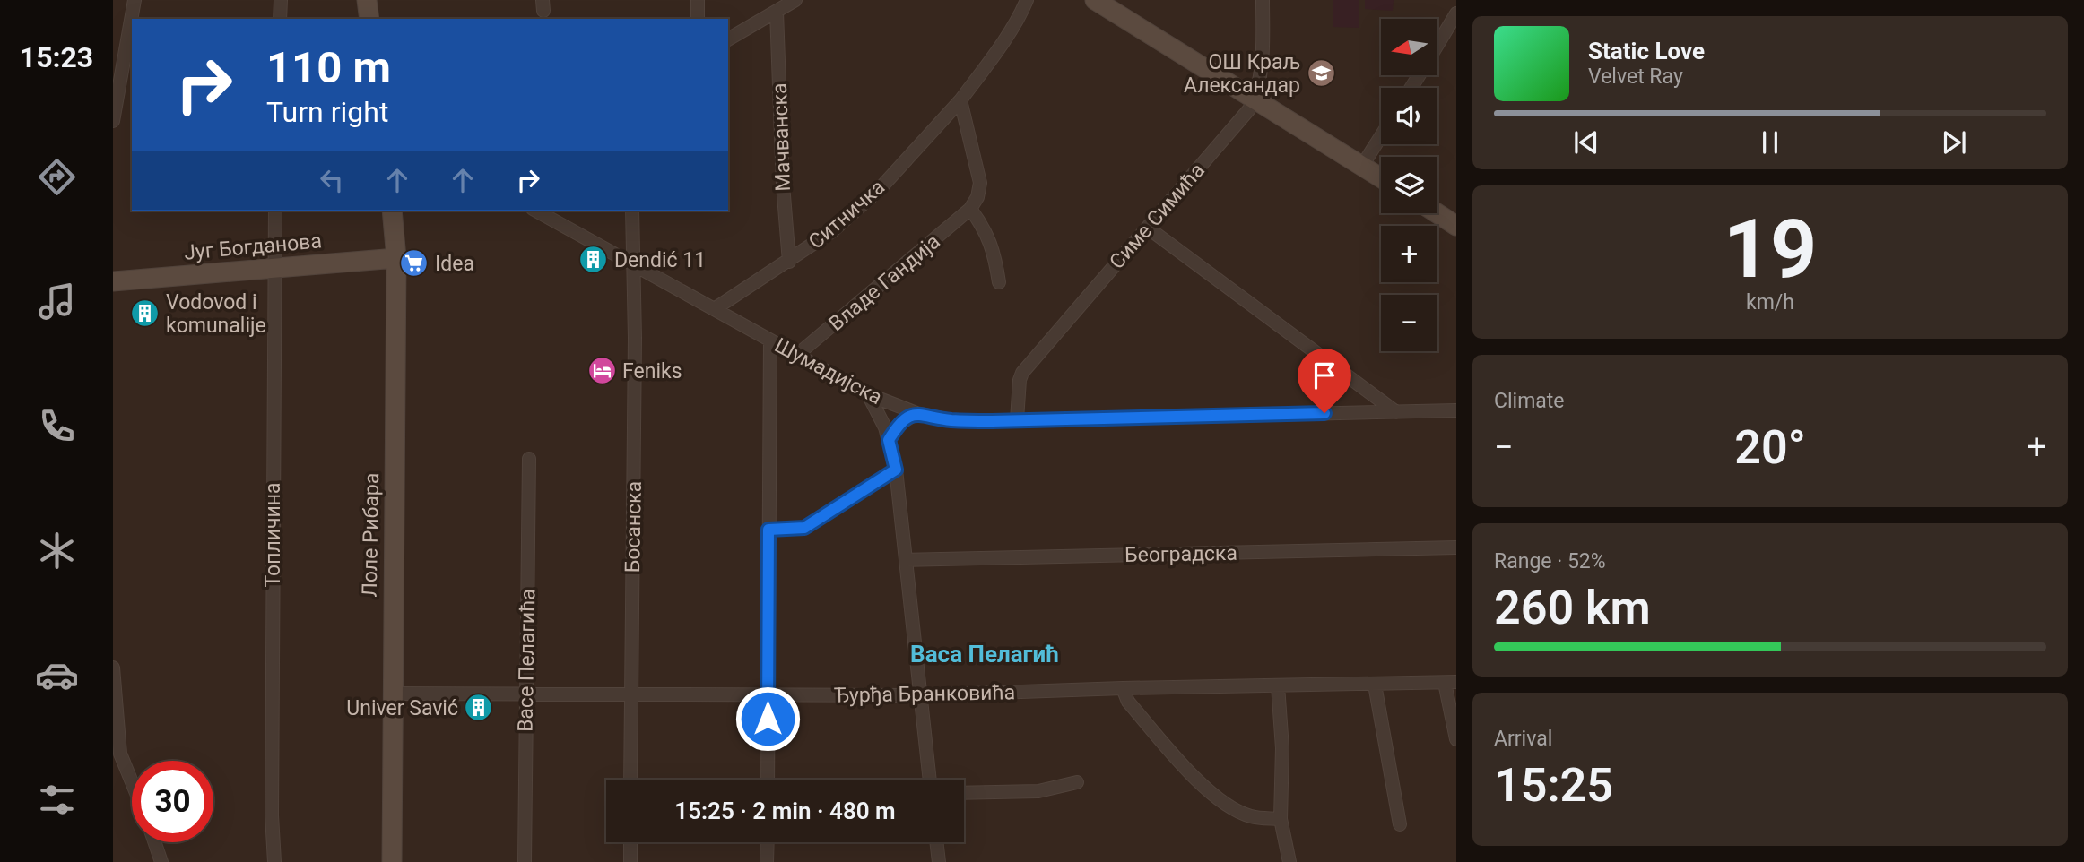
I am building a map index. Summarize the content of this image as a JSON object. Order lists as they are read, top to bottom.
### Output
{
  "streets": {
    "street": [
      "Мачванска",
      "Ситничка",
      "Симе Симића",
      "Југ Богданова",
      "Владе Гандија",
      "Шумадијска",
      "Босанска",
      "Топличина",
      "Лоле Рибара",
      "Београдска",
      "Васе Пелагића",
      "Ђурђа Бранковића"
    ]
  },
  "crossings": [
    ["Мачванска", "Ситничка"],
    ["Ситничка", "Шумадијска"],
    ["Симе Симића", "Шумадијска"],
    ["Југ Богданова", "Топличина"],
    ["Југ Богданова", "Лоле Рибара"],
    ["Владе Гандија", "Шумадијска"],
    ["Шумадијска", "Босанска"],
    ["Босанска", "Ђурђа Бранковића"],
    ["Лоле Рибара", "Ђурђа Бранковића"],
    ["Васе Пелагића", "Ђурђа Бранковића"]
  ],
  "districts": ["Васа Пелагић"],
  "places": {
    "school or university": ["ОШ Краљ Александар"],
    "building": ["Dendić 11", "Vodovod i komunalije", "Univer Savić"],
    "supermarket": ["Idea"],
    "hotel": ["Feniks"]
  },
  "north": "left",
  "page": {
    "tabs": "15:23",
    "map_buttons": ["+", "−"],
    "turn": ["110 m", "Turn right"],
    "song": ["Static Love", "Velvet Ray"],
    "tile": [
      ["19", "km/h"],
      "Climate",
      ["Range · 52%", "260 km"],
      ["Arrival", "15:25"]
    ],
    "heat": ["−", "20°", "+"],
    "limit": "30",
    "trip": "15:25 · 2 min · 480 m"
  }
}
